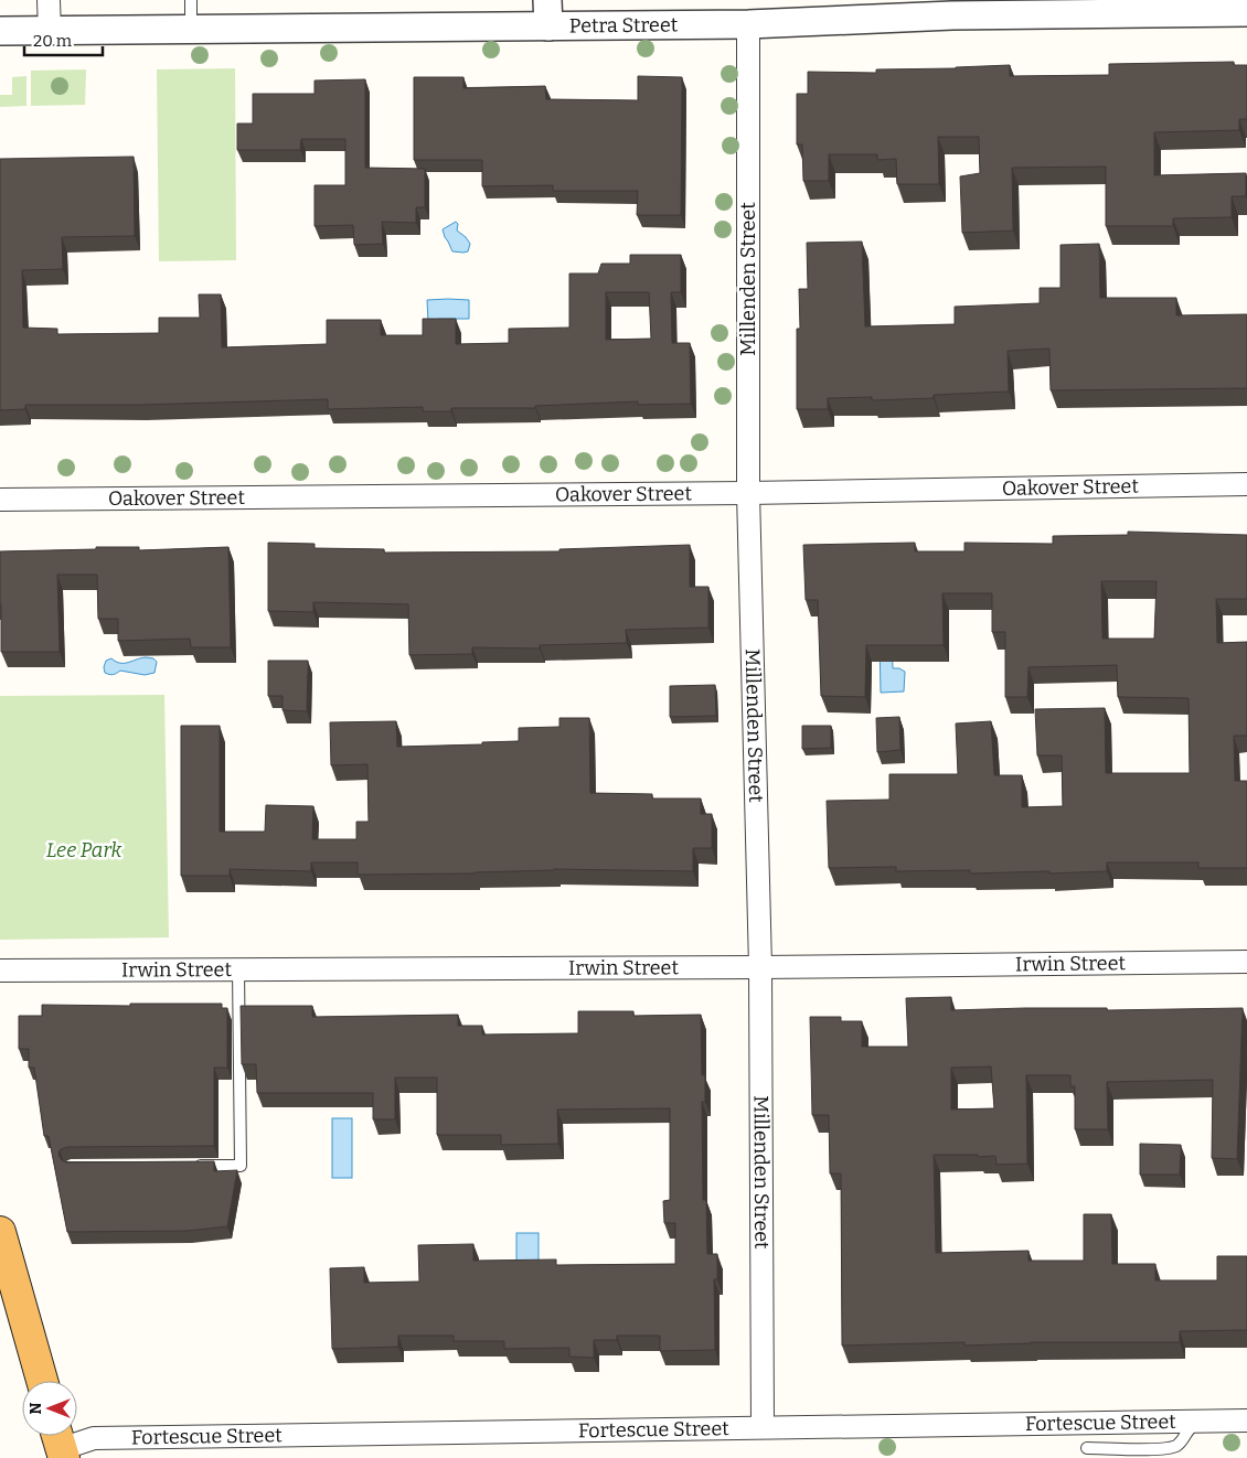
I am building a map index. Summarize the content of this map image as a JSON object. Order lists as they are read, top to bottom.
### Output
{
  "streets": {
    "street": [
      "Petra Street",
      "Millenden Street",
      "Oakover Street",
      "Irwin Street",
      "Fortescue Street"
    ]
  },
  "crossings": [
    ["Petra Street", "Millenden Street"],
    ["Millenden Street", "Oakover Street"],
    ["Millenden Street", "Irwin Street"],
    ["Millenden Street", "Fortescue Street"]
  ],
  "parks": ["Lee Park"],
  "scale_bar": "20 m",
  "north": "left"
}
